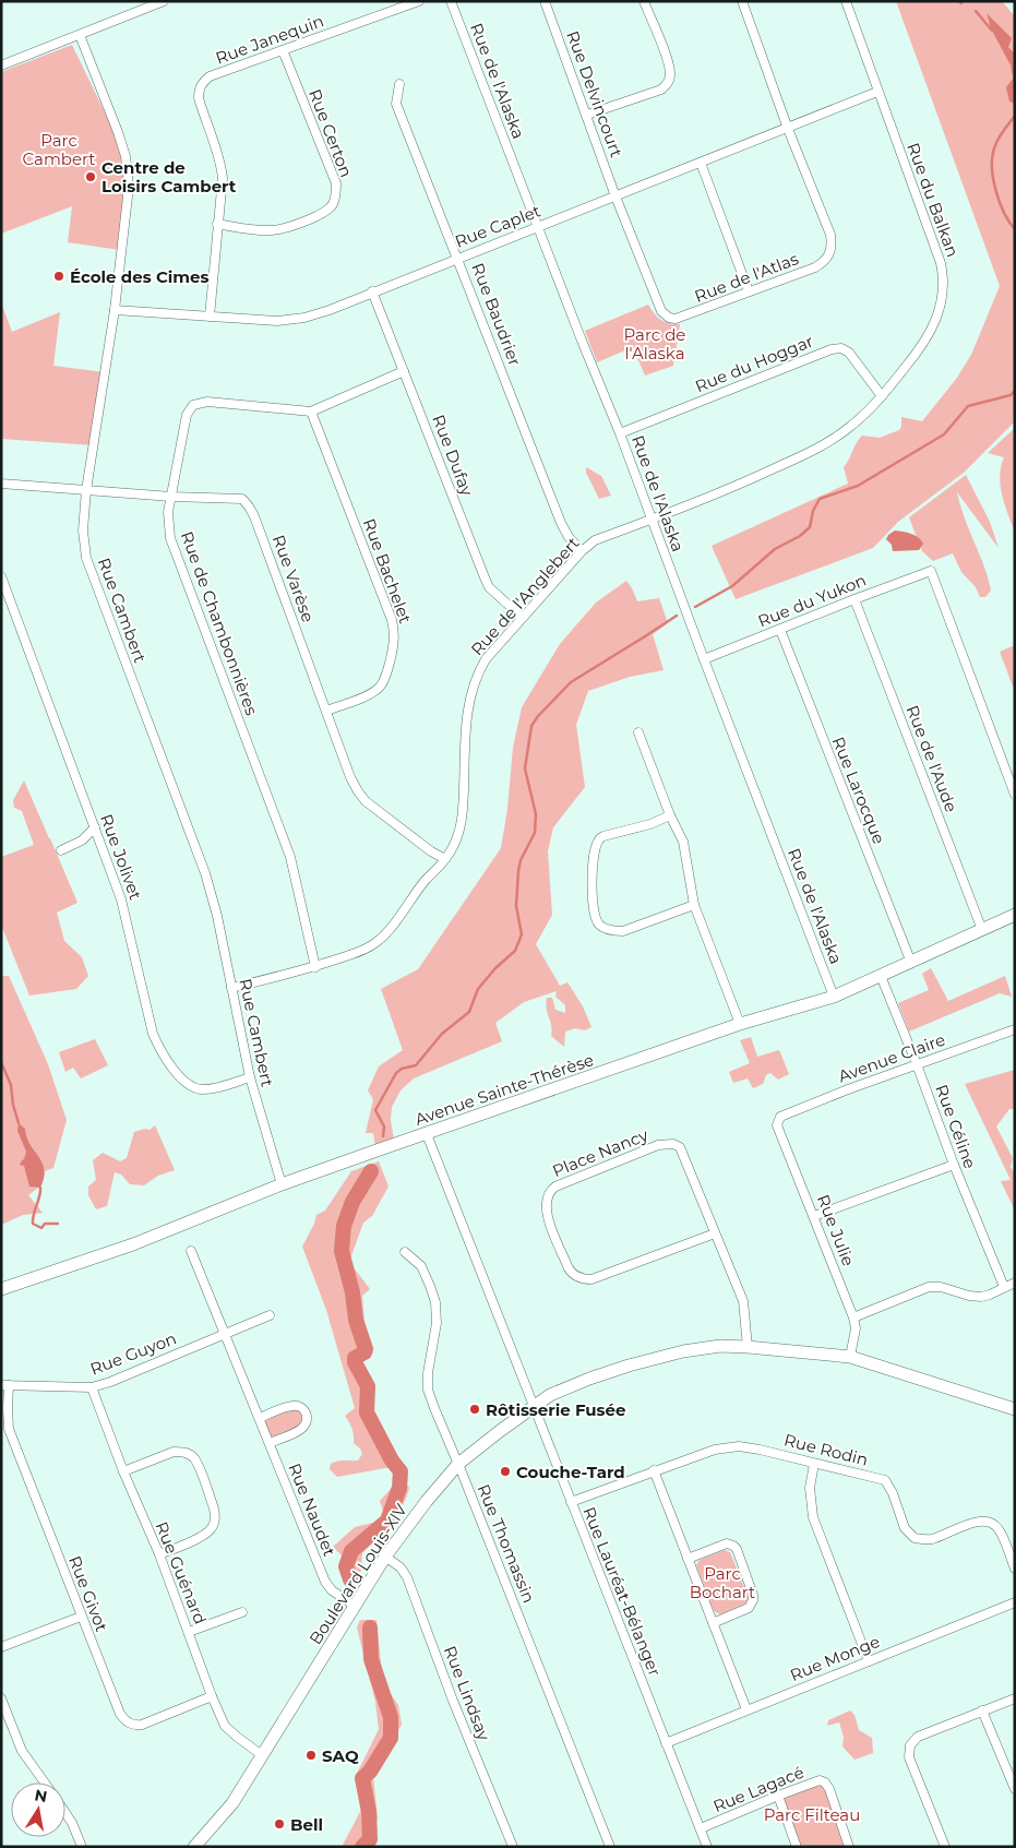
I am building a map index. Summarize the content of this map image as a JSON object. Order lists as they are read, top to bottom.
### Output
{
  "streets": {
    "street": [
      "Rue Janequin",
      "Rue de l'Alaska",
      "Rue Delvincourt",
      "Rue Certon",
      "Rue du Balkan",
      "Rue Caplet",
      "Rue de l'Atlas",
      "Rue Baudrier",
      "Rue du Hoggar",
      "Rue Dufay",
      "Rue Bachelet",
      "Rue Varèse",
      "Rue de l'Anglebert",
      "Rue du Yukon",
      "Rue Cambert",
      "Rue de Chambonnières",
      "Rue de l'Aude",
      "Rue Larocque",
      "Rue Jolivet",
      "Avenue Claire",
      "Avenue Sainte-Thérèse",
      "Rue Céline",
      "Place Nancy",
      "Rue Julie",
      "Rue Guyon",
      "Rue Rodin",
      "Rue Naudet",
      "Rue Thomassin",
      "Rue Guénard",
      "Boulevard Louis-XIV",
      "Rue Lauréat-Bélanger",
      "Rue Givot",
      "Rue Monge",
      "Rue Lindsay",
      "Rue Lagacé"
    ]
  },
  "crossings": [
    ["Rue Janequin", "Rue Certon"],
    ["Rue Janequin", "Rue Caplet"],
    ["Rue de l'Alaska", "Rue du Balkan"],
    ["Rue de l'Alaska", "Rue Caplet"],
    ["Rue de l'Alaska", "Rue du Hoggar"],
    ["Rue de l'Alaska", "Rue de l'Anglebert"],
    ["Rue de l'Alaska", "Rue du Yukon"],
    ["Rue de l'Alaska", "Avenue Sainte-Thérèse"],
    ["Rue Delvincourt", "Rue Caplet"],
    ["Rue Delvincourt", "Rue de l'Atlas"],
    ["Rue du Balkan", "Rue Caplet"],
    ["Rue du Balkan", "Rue du Hoggar"],
    ["Rue du Balkan", "Rue de l'Anglebert"],
    ["Rue Caplet", "Rue de l'Atlas"],
    ["Rue Caplet", "Rue Baudrier"],
    ["Rue Caplet", "Rue Dufay"],
    ["Rue Caplet", "Rue Cambert"],
    ["Rue Baudrier", "Rue de l'Anglebert"],
    ["Rue Dufay", "Rue de l'Anglebert"],
    ["Rue Dufay", "Rue de Chambonnières"],
    ["Rue Bachelet", "Rue Varèse"],
    ["Rue Bachelet", "Rue de Chambonnières"],
    ["Rue Varèse", "Rue de l'Anglebert"],
    ["Rue Varèse", "Rue Cambert"],
    ["Rue Varèse", "Rue de Chambonnières"],
    ["Rue de l'Anglebert", "Rue Cambert"],
    ["Rue de l'Anglebert", "Rue de Chambonnières"],
    ["Rue du Yukon", "Rue de l'Aude"],
    ["Rue du Yukon", "Rue Larocque"],
    ["Rue Cambert", "Rue Jolivet"],
    ["Rue Cambert", "Avenue Sainte-Thérèse"],
    ["Rue de l'Aude", "Avenue Sainte-Thérèse"],
    ["Rue Larocque", "Avenue Sainte-Thérèse"],
    ["Avenue Claire", "Rue Céline"],
    ["Avenue Claire", "Rue Julie"],
    ["Avenue Sainte-Thérèse", "Rue Céline"],
    ["Avenue Sainte-Thérèse", "Rue Lauréat-Bélanger"],
    ["Place Nancy", "Boulevard Louis-XIV"],
    ["Rue Julie", "Boulevard Louis-XIV"],
    ["Rue Guyon", "Rue Naudet"],
    ["Rue Guyon", "Rue Guénard"],
    ["Rue Guyon", "Rue Givot"],
    ["Rue Rodin", "Rue Lauréat-Bélanger"],
    ["Rue Naudet", "Boulevard Louis-XIV"],
    ["Rue Thomassin", "Boulevard Louis-XIV"],
    ["Rue Guénard", "Boulevard Louis-XIV"],
    ["Rue Guénard", "Rue Givot"],
    ["Boulevard Louis-XIV", "Rue Lauréat-Bélanger"],
    ["Boulevard Louis-XIV", "Rue Lindsay"],
    ["Rue Lauréat-Bélanger", "Rue Monge"],
    ["Rue Lauréat-Bélanger", "Rue Lagacé"]
  ],
  "parks": [
    "Parc Cambert",
    "Parc de l'Alaska",
    "Parc Bochart",
    "Parc Filteau"
  ],
  "places": [
    "Centre de Loisirs Cambert",
    "École des Cimes",
    "Rôtisserie Fusée",
    "Couche-Tard",
    "SAQ",
    "Bell"
  ],
  "north": "top"
}
